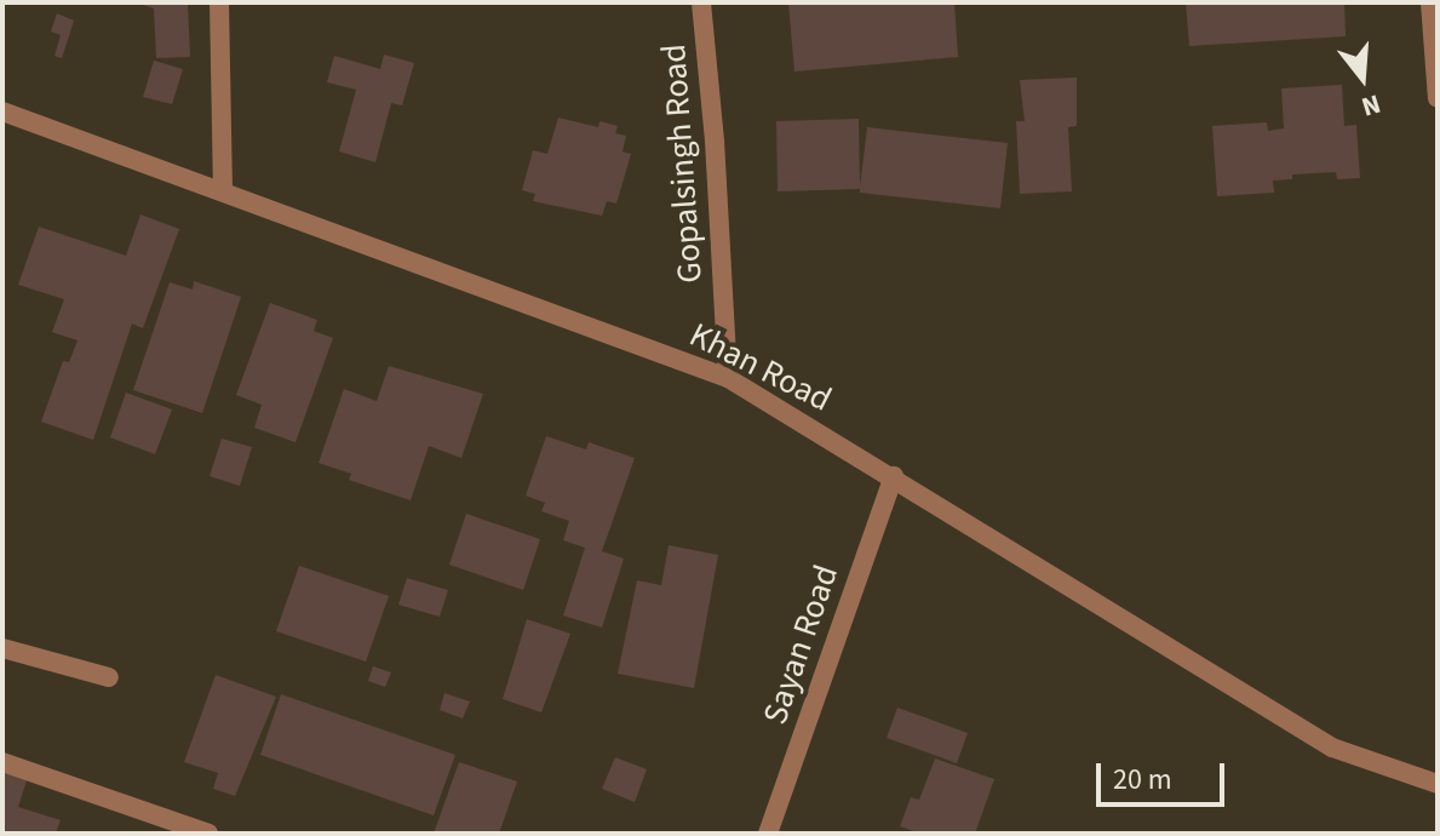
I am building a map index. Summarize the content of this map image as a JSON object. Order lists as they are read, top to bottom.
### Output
{
  "streets": {
    "street": ["Gopalsingh Road", "Khan Road", "Sayan Road"]
  },
  "crossings": [
    ["Gopalsingh Road", "Khan Road"],
    ["Khan Road", "Sayan Road"]
  ],
  "scale_bar": "20 m",
  "north": "bottom"
}
